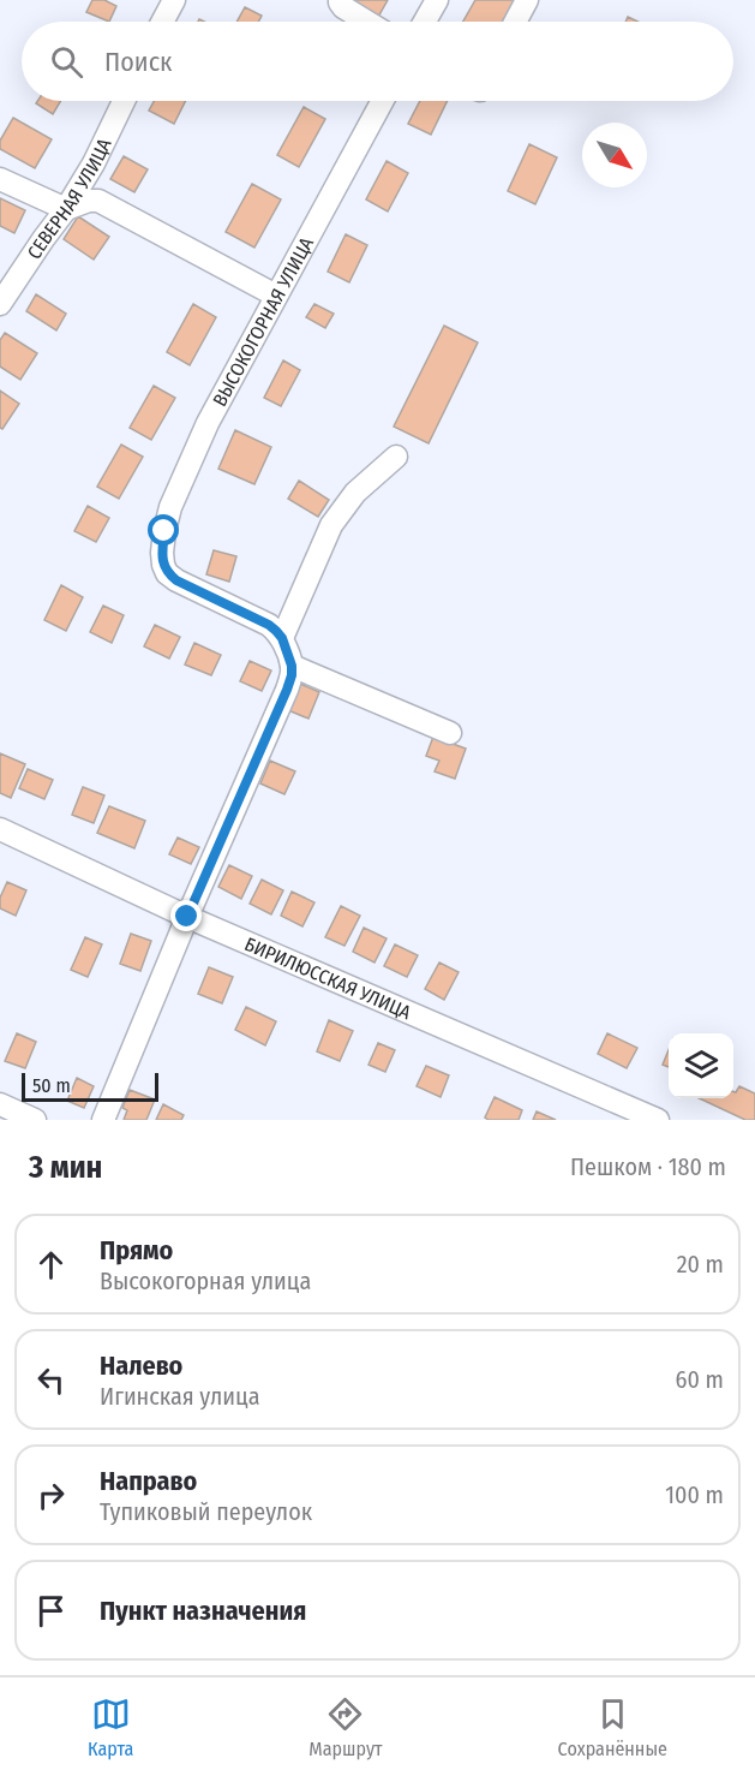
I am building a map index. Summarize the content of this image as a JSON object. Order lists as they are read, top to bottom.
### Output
{
  "streets": {
    "street": ["СЕВЕРНАЯ УЛИЦА", "ВЫСОКОГОРНАЯ УЛИЦА", "БИРИЛЮССКАЯ УЛИЦА"]
  },
  "scale_bar": "50 m",
  "north": "bottom right",
  "page": {
    "search": "Поиск",
    "scale": "50 m",
    "heading": ["3 мин", "Пешком · 180 m"],
    "list": [
      ["Прямо", "Высокогорная улица", "20 m"],
      ["Налево", "Игинская улица", "60 m"],
      ["Направо", "Тупиковый переулок", "100 m"],
      "Пункт назначения"
    ],
    "nav": ["Карта", "Маршрут", "Сохранённые"]
  }
}
